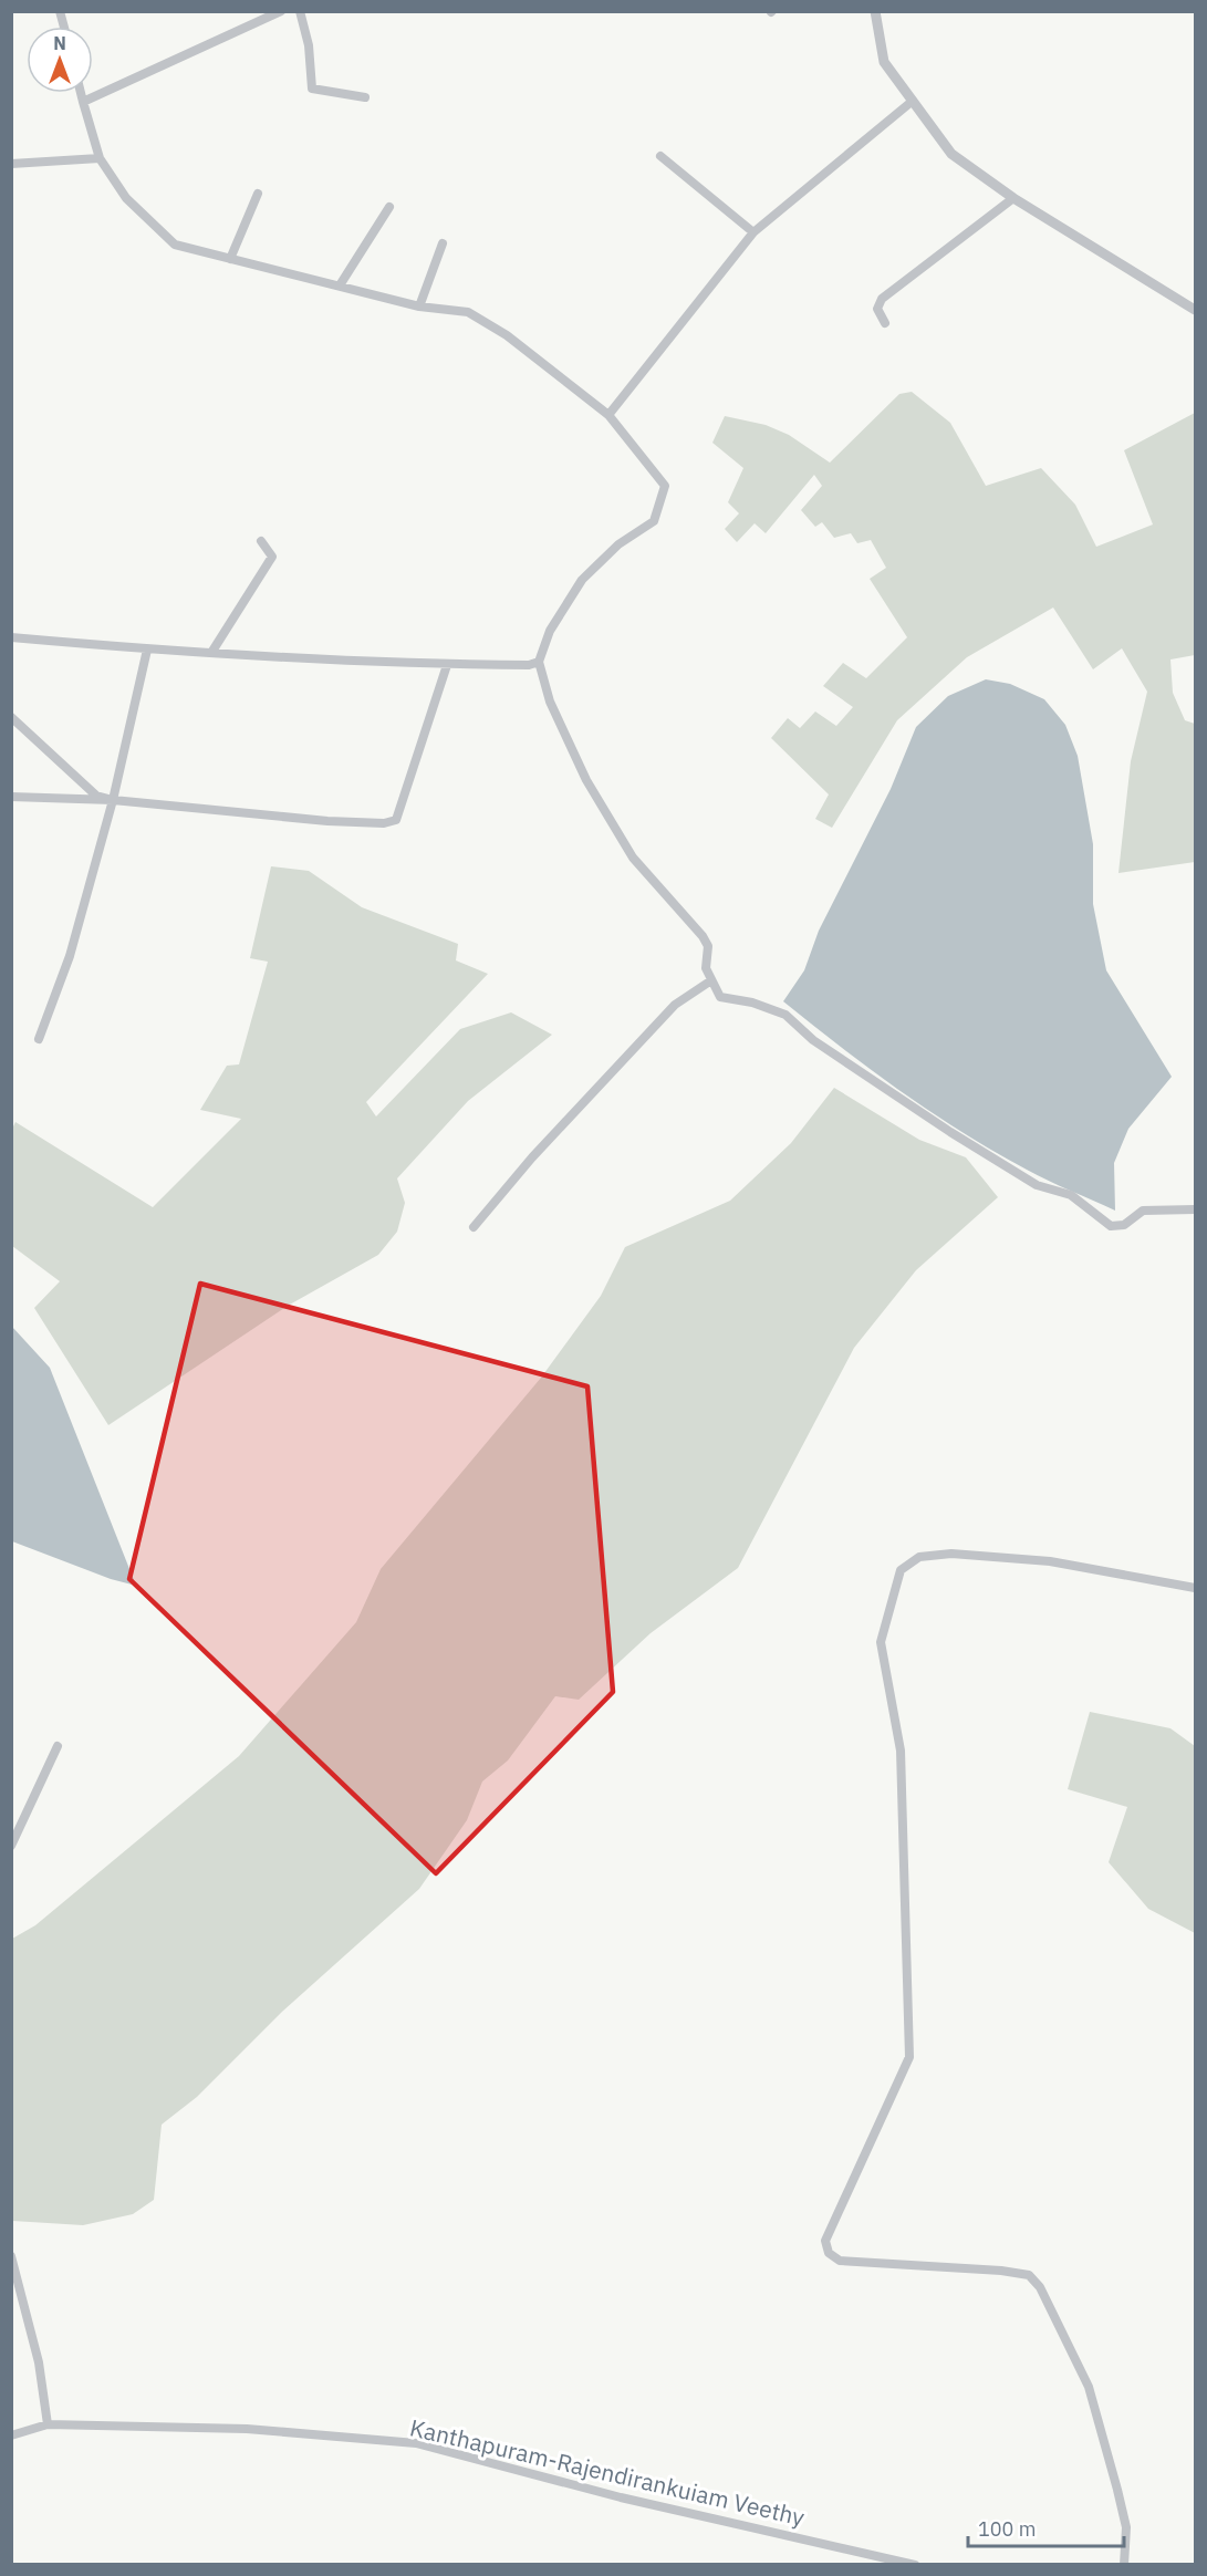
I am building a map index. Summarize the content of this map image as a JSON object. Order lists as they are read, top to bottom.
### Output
{
  "streets": {
    "street": ["Kanthapuram-Rajendirankuiam Veethy"]
  },
  "scale_bar": "100 m",
  "north": "top"
}
